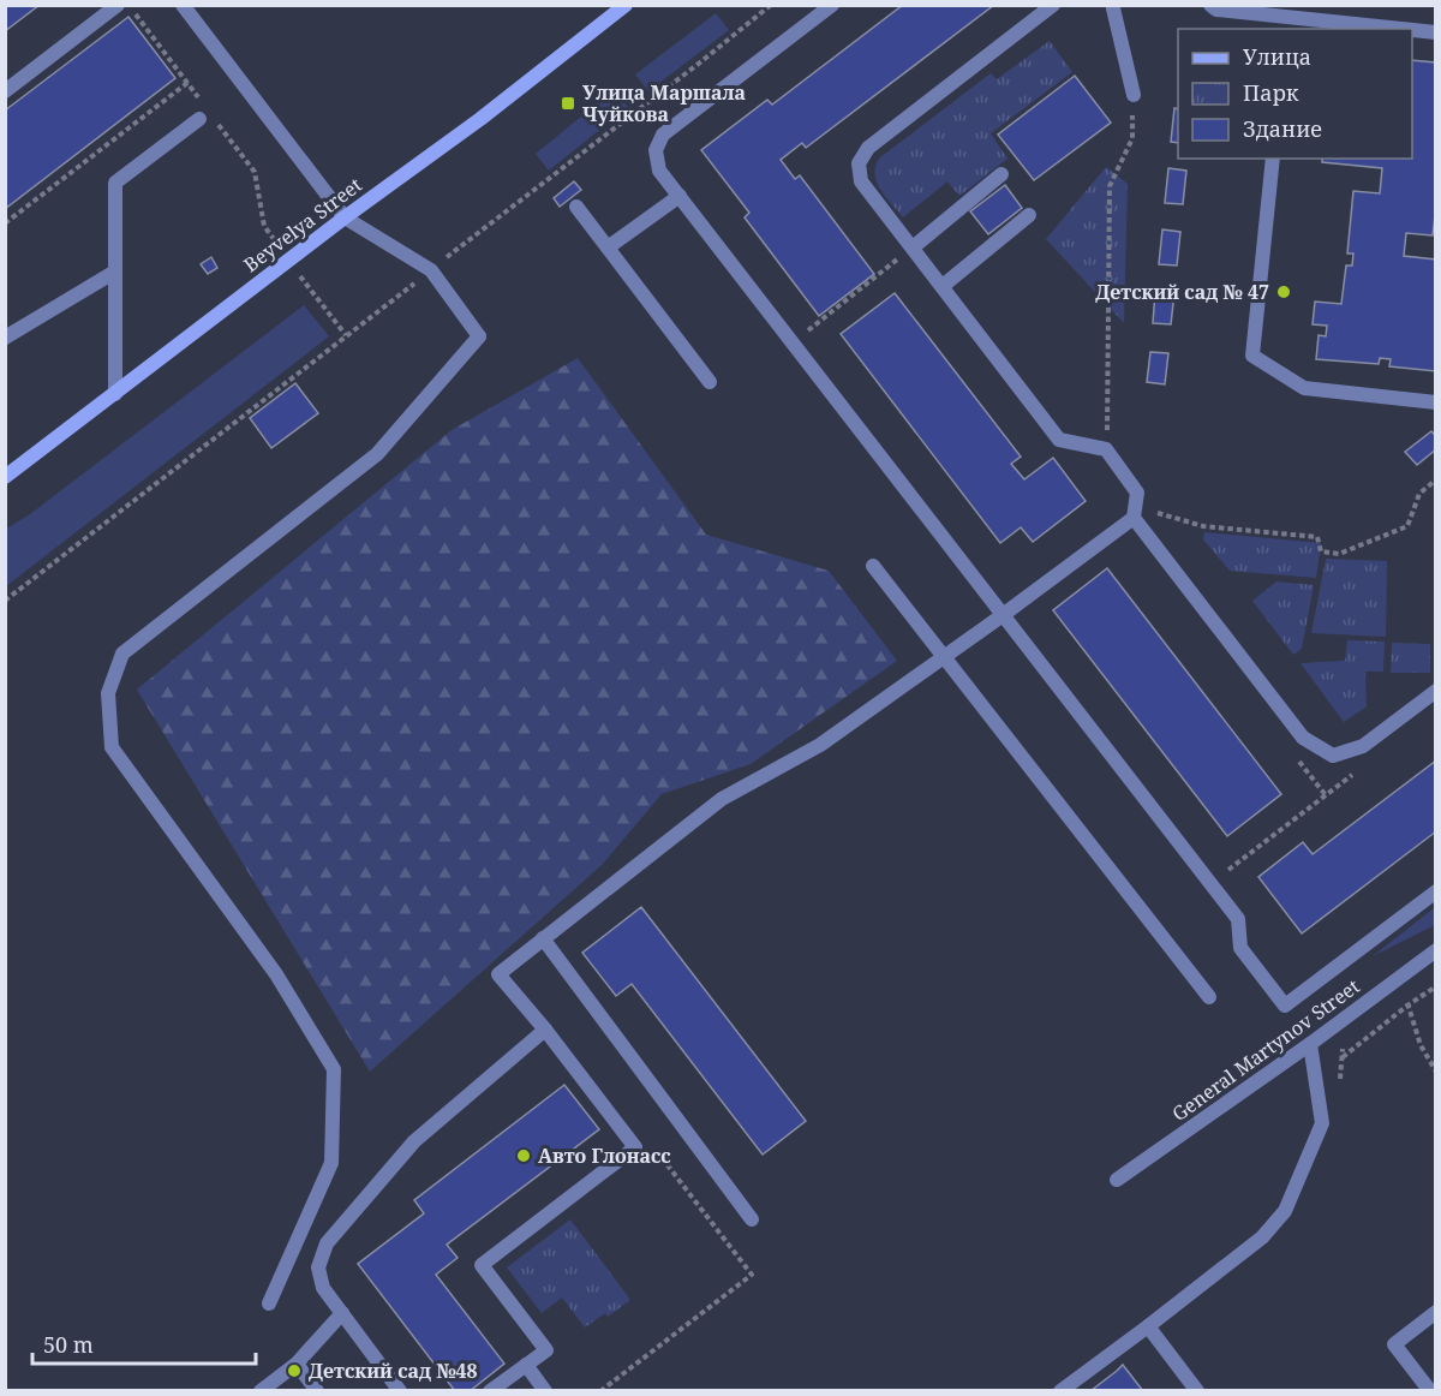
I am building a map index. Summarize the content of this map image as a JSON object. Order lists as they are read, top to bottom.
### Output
{
  "streets": {
    "main road": ["Beyvelya Street"],
    "street": ["General Martynov Street"]
  },
  "places": {
    "transit": ["Улица Маршала Чуйкова"],
    "other": ["Детский сад № 47", "Авто Глонасс", "Детский сад №48"]
  },
  "legend": ["Улица", "Парк", "Здание"],
  "scale_bar": "50 m"
}
